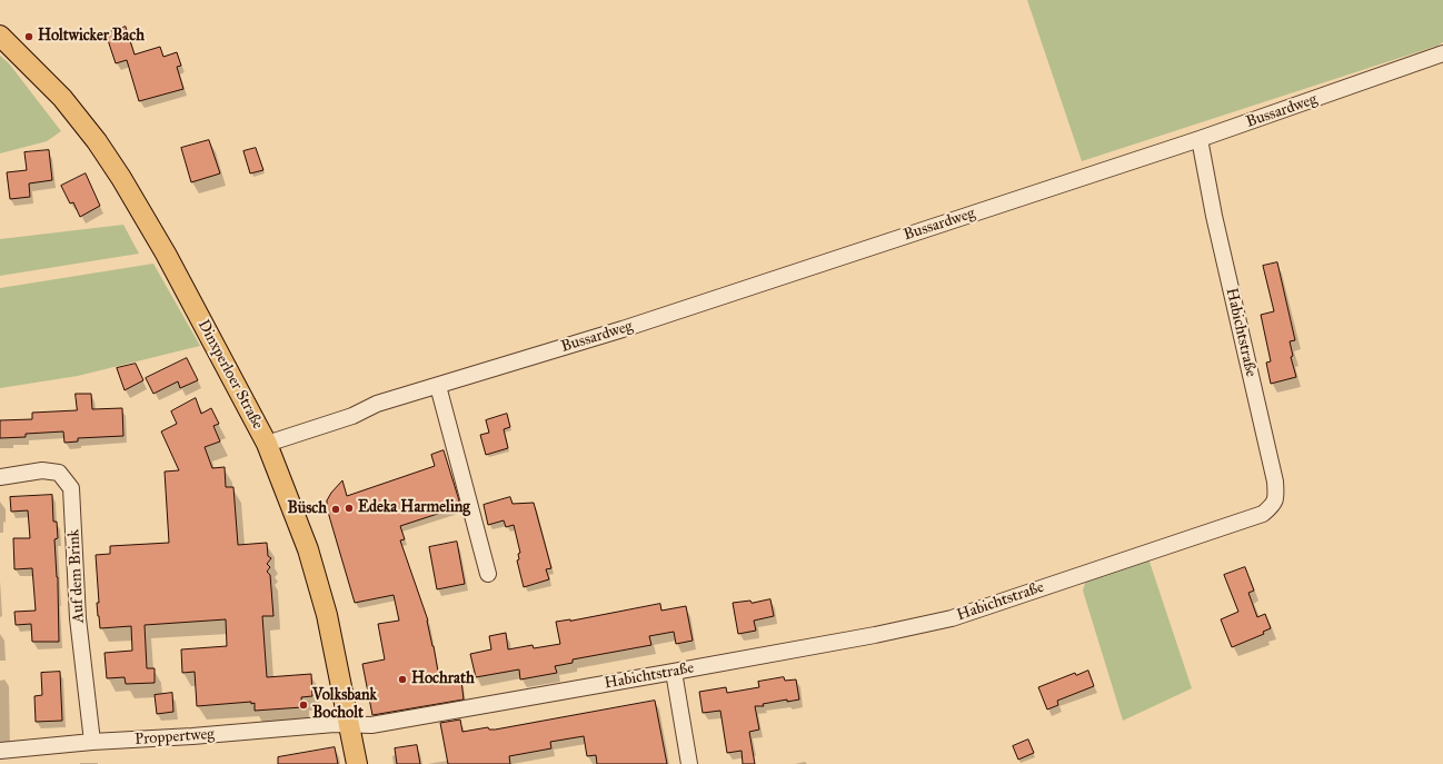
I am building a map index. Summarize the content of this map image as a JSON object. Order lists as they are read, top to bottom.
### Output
{
  "streets": {
    "main road": ["Dinxperloer Straße"],
    "street": [
      "Bussardweg",
      "Habichtstraße",
      "Auf dem Brink",
      "Proppertweg"
    ]
  },
  "crossings": [
    ["Bussardweg", "Habichtstraße"],
    ["Bussardweg", "Dinxperloer Straße"],
    ["Habichtstraße", "Dinxperloer Straße"],
    ["Habichtstraße", "Proppertweg"],
    ["Dinxperloer Straße", "Proppertweg"],
    ["Auf dem Brink", "Proppertweg"]
  ],
  "places": [
    "Holtwicker Bach",
    "Edeka Harmeling",
    "Büsch",
    "Hochrath",
    "Volksbank Bocholt"
  ]
}
